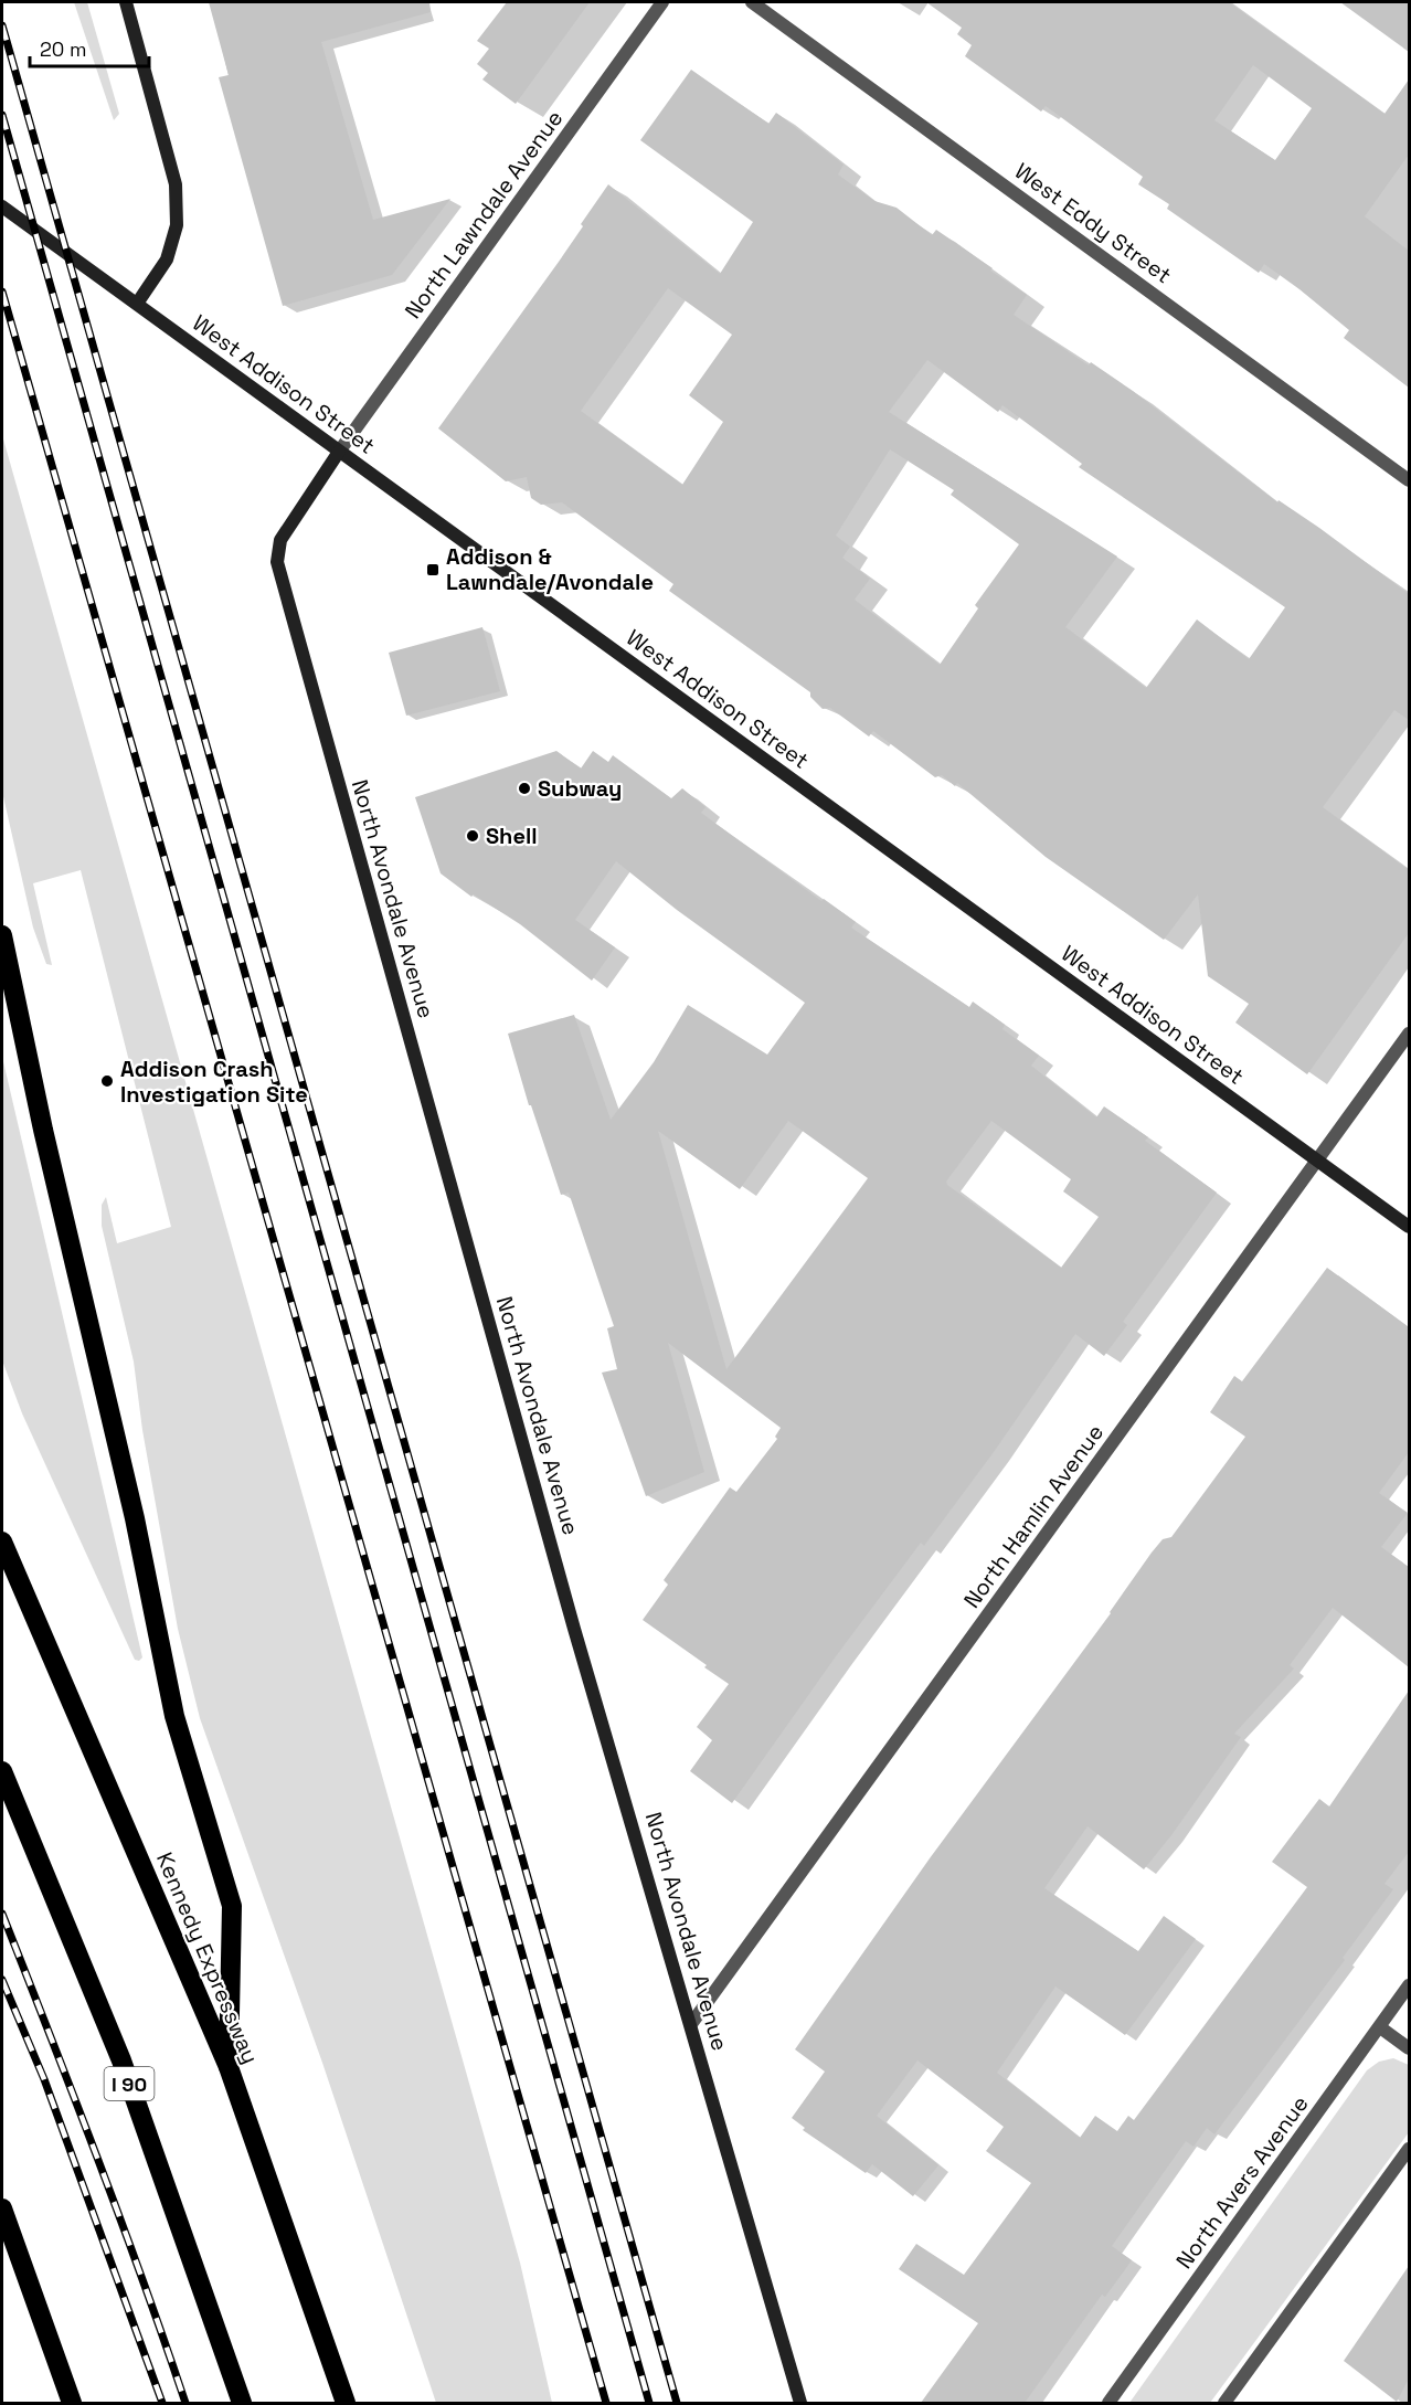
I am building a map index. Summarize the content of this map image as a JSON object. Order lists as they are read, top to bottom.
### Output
{
  "streets": {
    "highway": ["Kennedy Expressway", "I 90"],
    "street": [
      "North Lawndale Avenue",
      "West Eddy Street",
      "West Addison Street",
      "North Avondale Avenue",
      "North Hamlin Avenue",
      "North Avers Avenue"
    ]
  },
  "crossings": [
    ["North Lawndale Avenue", "West Addison Street"],
    ["North Lawndale Avenue", "North Avondale Avenue"],
    ["West Addison Street", "North Avondale Avenue"],
    ["West Addison Street", "North Hamlin Avenue"],
    ["North Avondale Avenue", "North Hamlin Avenue"]
  ],
  "places": {
    "transit": ["Addison & Lawndale/Avondale"],
    "other": ["Subway", "Shell", "Addison Crash Investigation Site"]
  },
  "scale_bar": "20 m"
}
